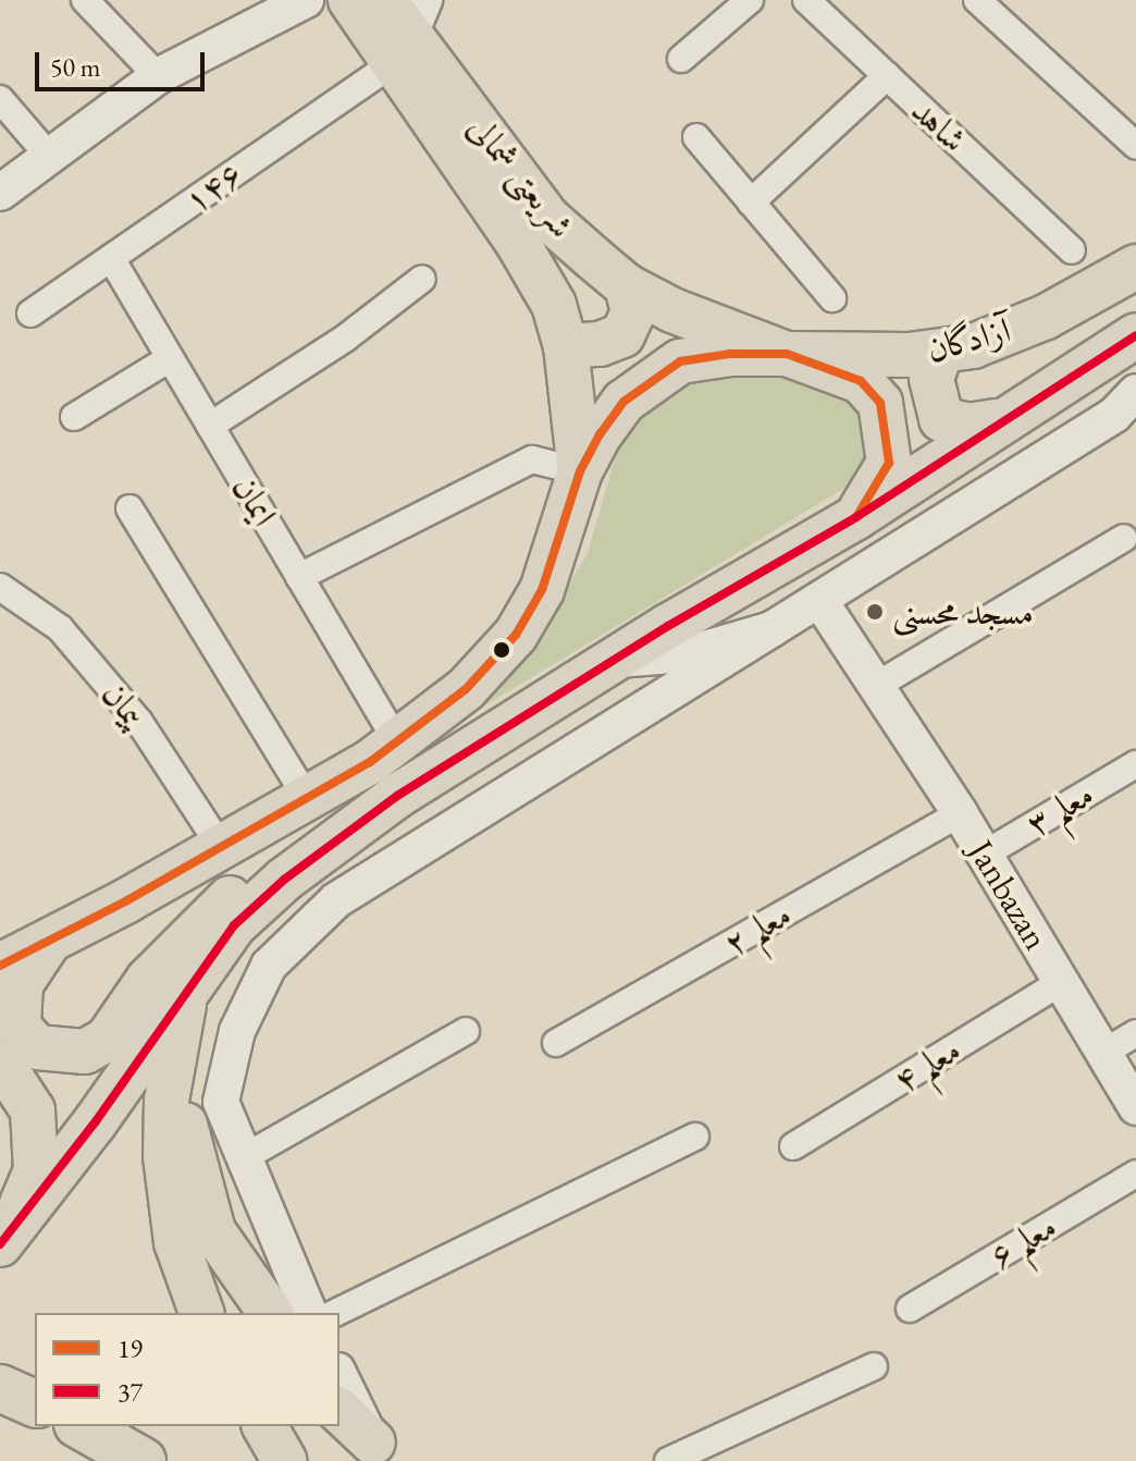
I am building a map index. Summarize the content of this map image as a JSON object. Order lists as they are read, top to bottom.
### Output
{
  "streets": {
    "main road": ["شریعتی شمالی", "آزادگان"],
    "street": [
      "شاهد",
      "۱۴۶",
      "ایمان",
      "پیمان",
      "معلم ۳",
      "Janbazan",
      "معلم ۲",
      "معلم ۴",
      "معلم ۶"
    ]
  },
  "crossings": [
    ["شریعتی شمالی", "۱۴۶"],
    ["شریعتی شمالی", "آزادگان"],
    ["۱۴۶", "ایمان"],
    ["معلم ۳", "Janbazan"],
    ["Janbazan", "معلم ۲"],
    ["Janbazan", "معلم ۴"]
  ],
  "places": ["مسجد محسنی"],
  "lines": ["transit line 37", "transit line 19"],
  "legend": ["19", "37"],
  "scale_bar": "50 m"
}
